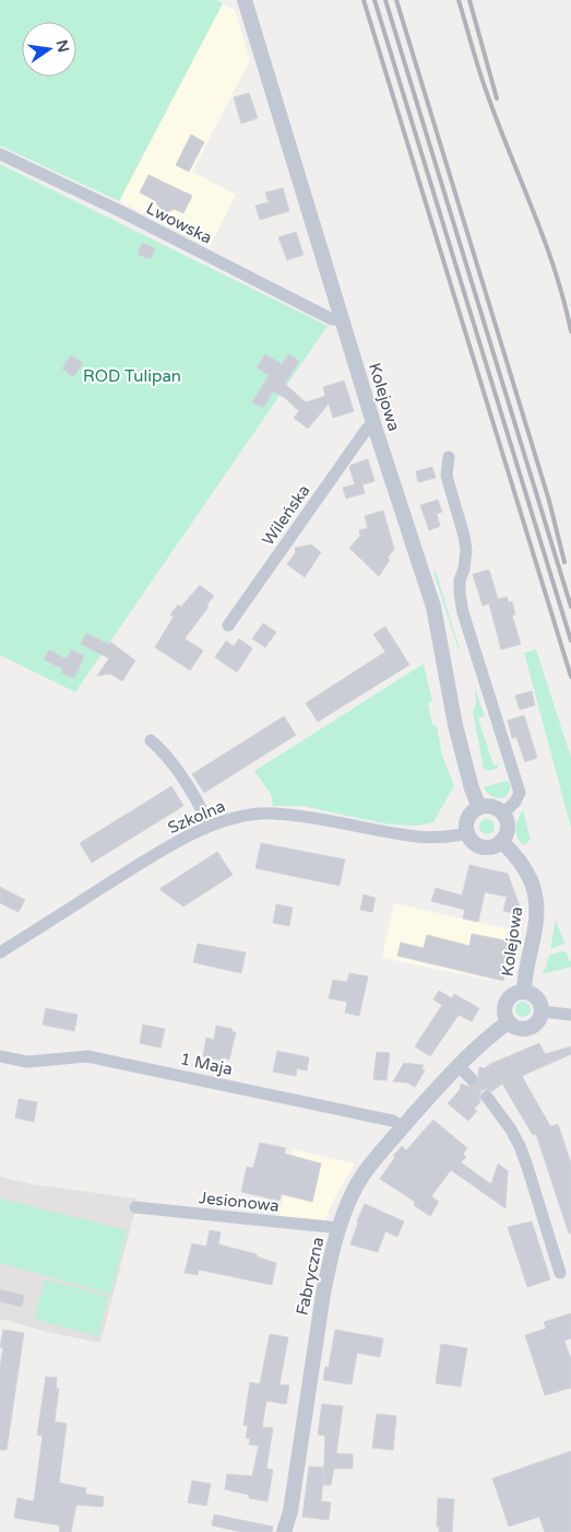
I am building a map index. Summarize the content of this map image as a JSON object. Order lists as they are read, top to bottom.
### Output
{
  "streets": {
    "street": [
      "Lwowska",
      "Kolejowa",
      "Wileńska",
      "Szkolna",
      "1 Maja",
      "Jesionowa",
      "Fabryczna"
    ]
  },
  "crossings": [
    ["Lwowska", "Kolejowa"],
    ["Kolejowa", "Wileńska"],
    ["Kolejowa", "Szkolna"],
    ["Kolejowa", "Fabryczna"],
    ["1 Maja", "Fabryczna"],
    ["Jesionowa", "Fabryczna"]
  ],
  "parks": ["ROD Tulipan"],
  "north": "right"
}
